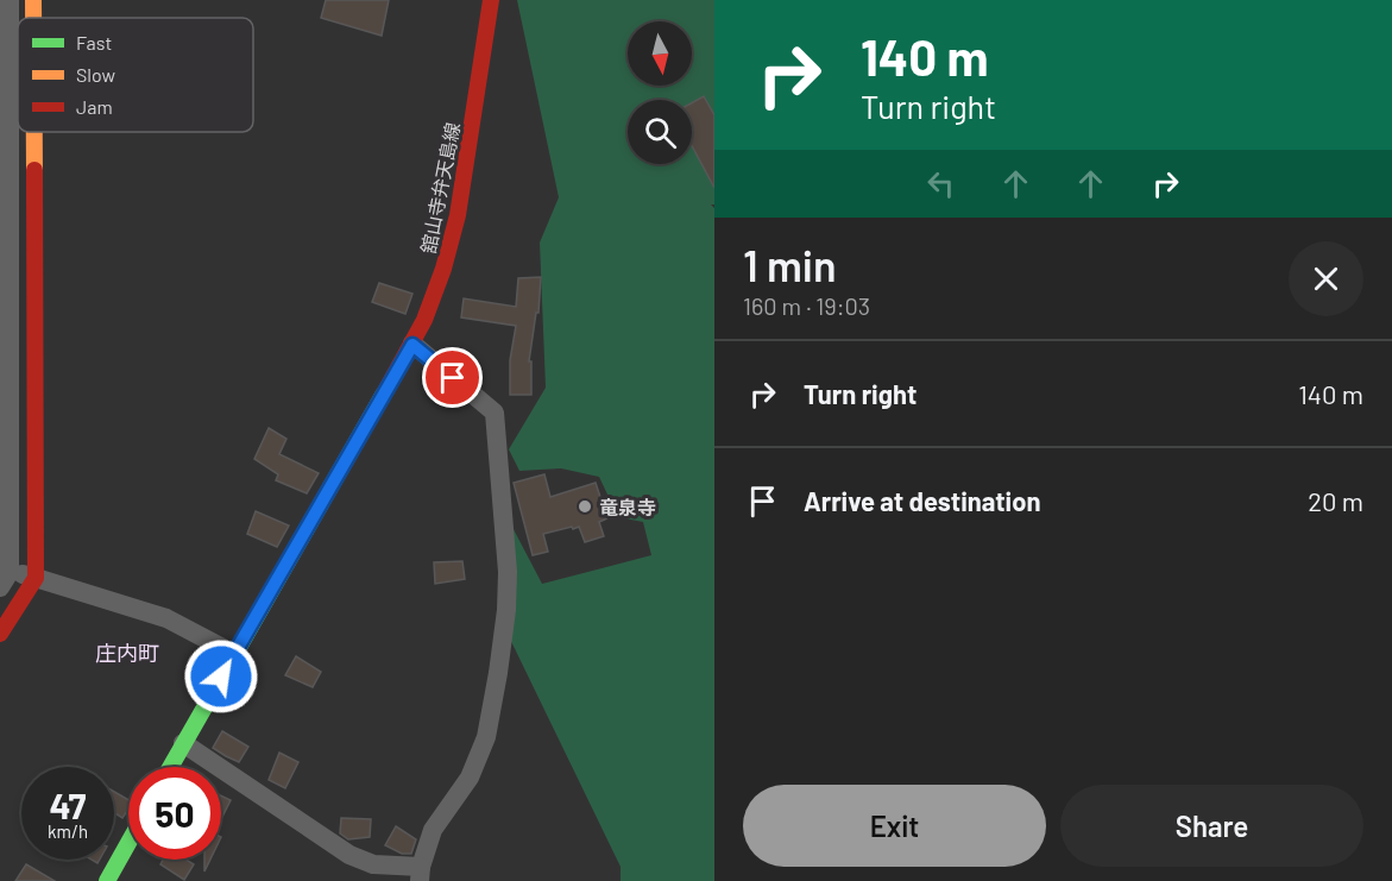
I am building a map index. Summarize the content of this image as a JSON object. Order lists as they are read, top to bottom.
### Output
{
  "streets": {
    "main road": ["舘山寺弁天島線"]
  },
  "districts": ["庄内町"],
  "places": ["竜泉寺"],
  "legend": ["Fast", "Slow", "Jam"],
  "north": "bottom",
  "page": {
    "turn": ["140 m", "Turn right"],
    "heading": ["1 min", "160 m · 19:03"],
    "list": [
      {
        "name": "Turn right",
        "value": "140 m"
      },
      {
        "name": "Arrive at destination",
        "value": "20 m"
      }
    ],
    "speed": "47 km/h",
    "limit": "50",
    "buttons": ["Exit", "Share"]
  }
}
